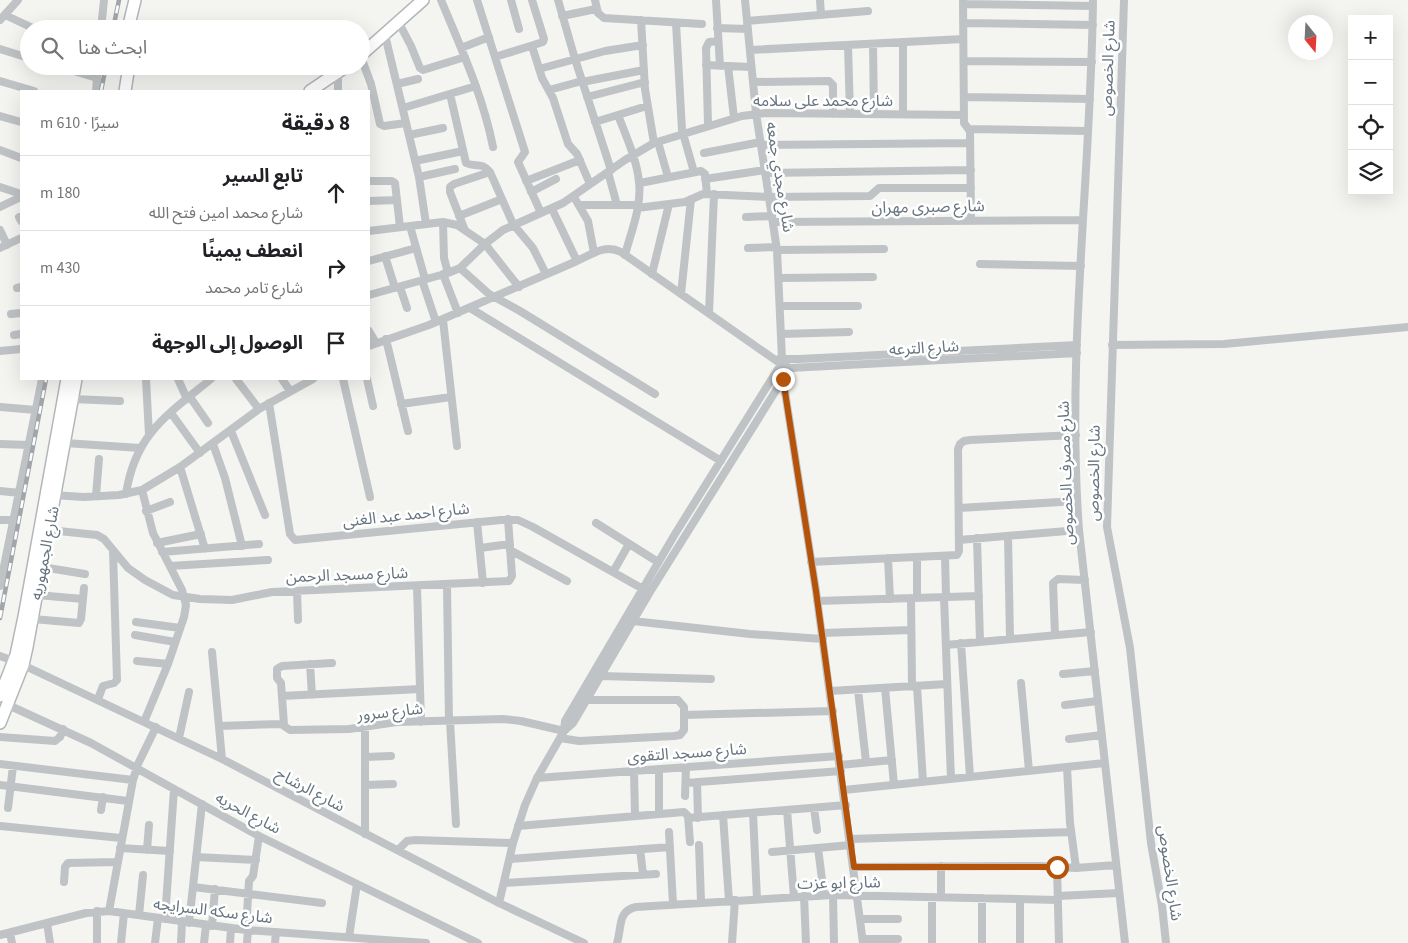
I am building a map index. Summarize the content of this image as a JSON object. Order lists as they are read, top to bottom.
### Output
{
  "streets": {
    "main road": ["شارع الجمهوريه"],
    "street": [
      "شارع الخصوص",
      "شارع محمد على سلامه",
      "شارع مجدي جمعه",
      "شارع صبرى مهران",
      "شارع الترعه",
      "شارع مصرف الخصوص",
      "شارع احمد عبد الغنى",
      "شارع مسجد الرحمن",
      "شارع سرور",
      "شارع مسجد التقوى",
      "شارع الرشاح",
      "شارع الحريه",
      "شارع ابو عزت",
      "شارع سكه السرايجه"
    ]
  },
  "crossings": [
    ["شارع محمد على سلامه", "شارع مجدي جمعه"],
    ["شارع مجدي جمعه", "شارع صبرى مهران"],
    ["شارع مجدي جمعه", "شارع الترعه"],
    ["شارع صبرى مهران", "شارع مصرف الخصوص"],
    ["شارع الترعه", "شارع مصرف الخصوص"],
    ["شارع مصرف الخصوص", "شارع ابو عزت"],
    ["شارع الجمهوريه", "شارع مسجد الرحمن"],
    ["شارع الجمهوريه", "شارع الرشاح"],
    ["شارع الجمهوريه", "شارع الحريه"]
  ],
  "north": "bottom",
  "page": {
    "map_buttons": ["+", "−"],
    "search": "ابحث هنا",
    "heading": ["8 دقيقة", "سيرًا · 610 m"],
    "list": [
      ["تابع السير", "شارع محمد امين فتح الله", "180 m"],
      ["انعطف يمينًا", "شارع تامر محمد", "430 m"],
      "الوصول إلى الوجهة"
    ]
  }
}
